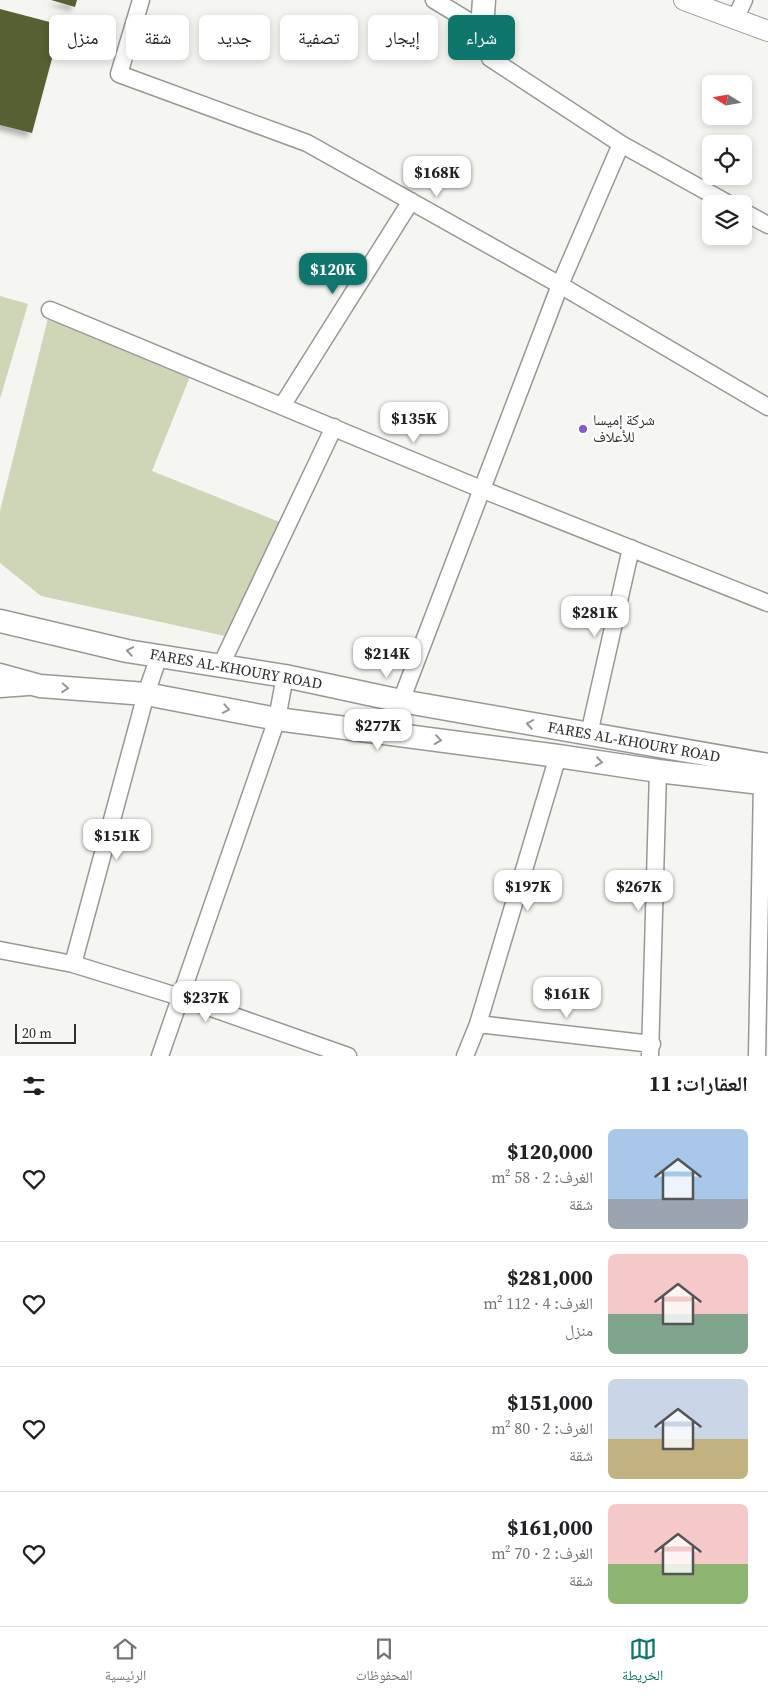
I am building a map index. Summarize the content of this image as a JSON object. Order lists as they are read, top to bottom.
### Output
{
  "streets": {
    "main road": ["FARES AL-KHOURY ROAD"]
  },
  "places": ["شركة إميسا للأعلاف"],
  "scale_bar": "20 m",
  "north": "left",
  "page": {
    "chip": [
      "شراء",
      "إيجار",
      "تصفية",
      "جديد",
      "شقة",
      "منزل"
    ],
    "price": [
      "$168K",
      "$120K",
      "$135K",
      "$281K",
      "$214K",
      "$277K",
      "$151K",
      "$197K",
      "$267K",
      "$161K",
      "$237K"
    ],
    "scale": "20 m",
    "heading": "العقارات: 11",
    "list": [
      {
        "name": "$120,000",
        "note": "الغرف: 2 · 58 m² · شقة"
      },
      {
        "name": "$281,000",
        "note": "الغرف: 4 · 112 m² · منزل"
      },
      {
        "name": "$151,000",
        "note": "الغرف: 2 · 80 m² · شقة"
      },
      {
        "name": "$161,000",
        "note": "الغرف: 2 · 70 m² · شقة"
      }
    ],
    "tabs": ["الخريطة", "المحفوظات", "الرئيسية"]
  }
}
